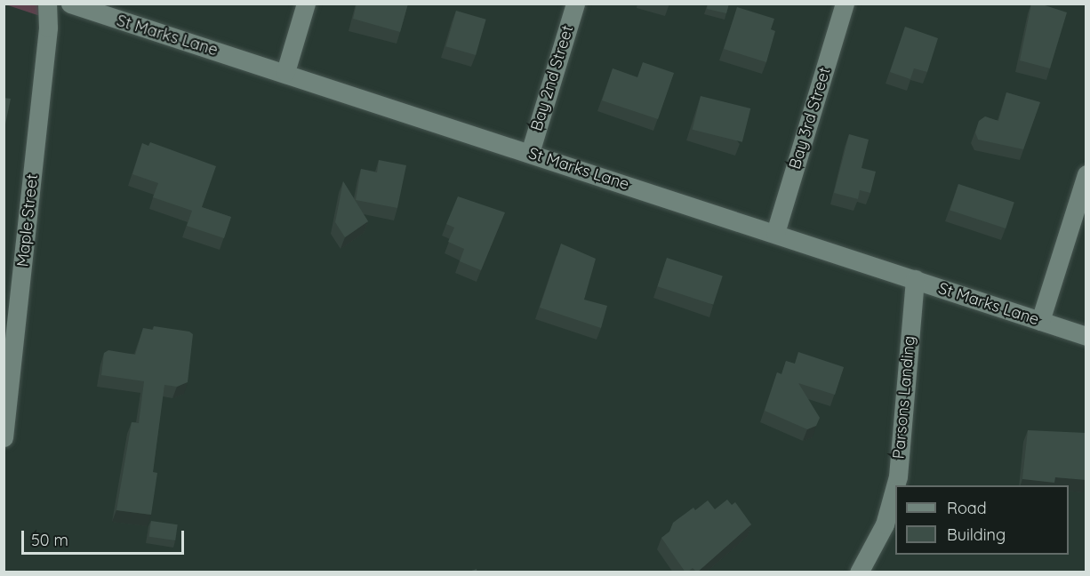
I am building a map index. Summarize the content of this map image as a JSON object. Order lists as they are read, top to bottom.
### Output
{
  "streets": {
    "street": [
      "St Marks Lane",
      "Bay 2nd Street",
      "Bay 3rd Street",
      "Maple Street",
      "Parsons Landing"
    ]
  },
  "crossings": [
    ["St Marks Lane", "Bay 2nd Street"],
    ["St Marks Lane", "Bay 3rd Street"],
    ["St Marks Lane", "Parsons Landing"]
  ],
  "legend": ["Road", "Building"],
  "scale_bar": "50 m"
}
